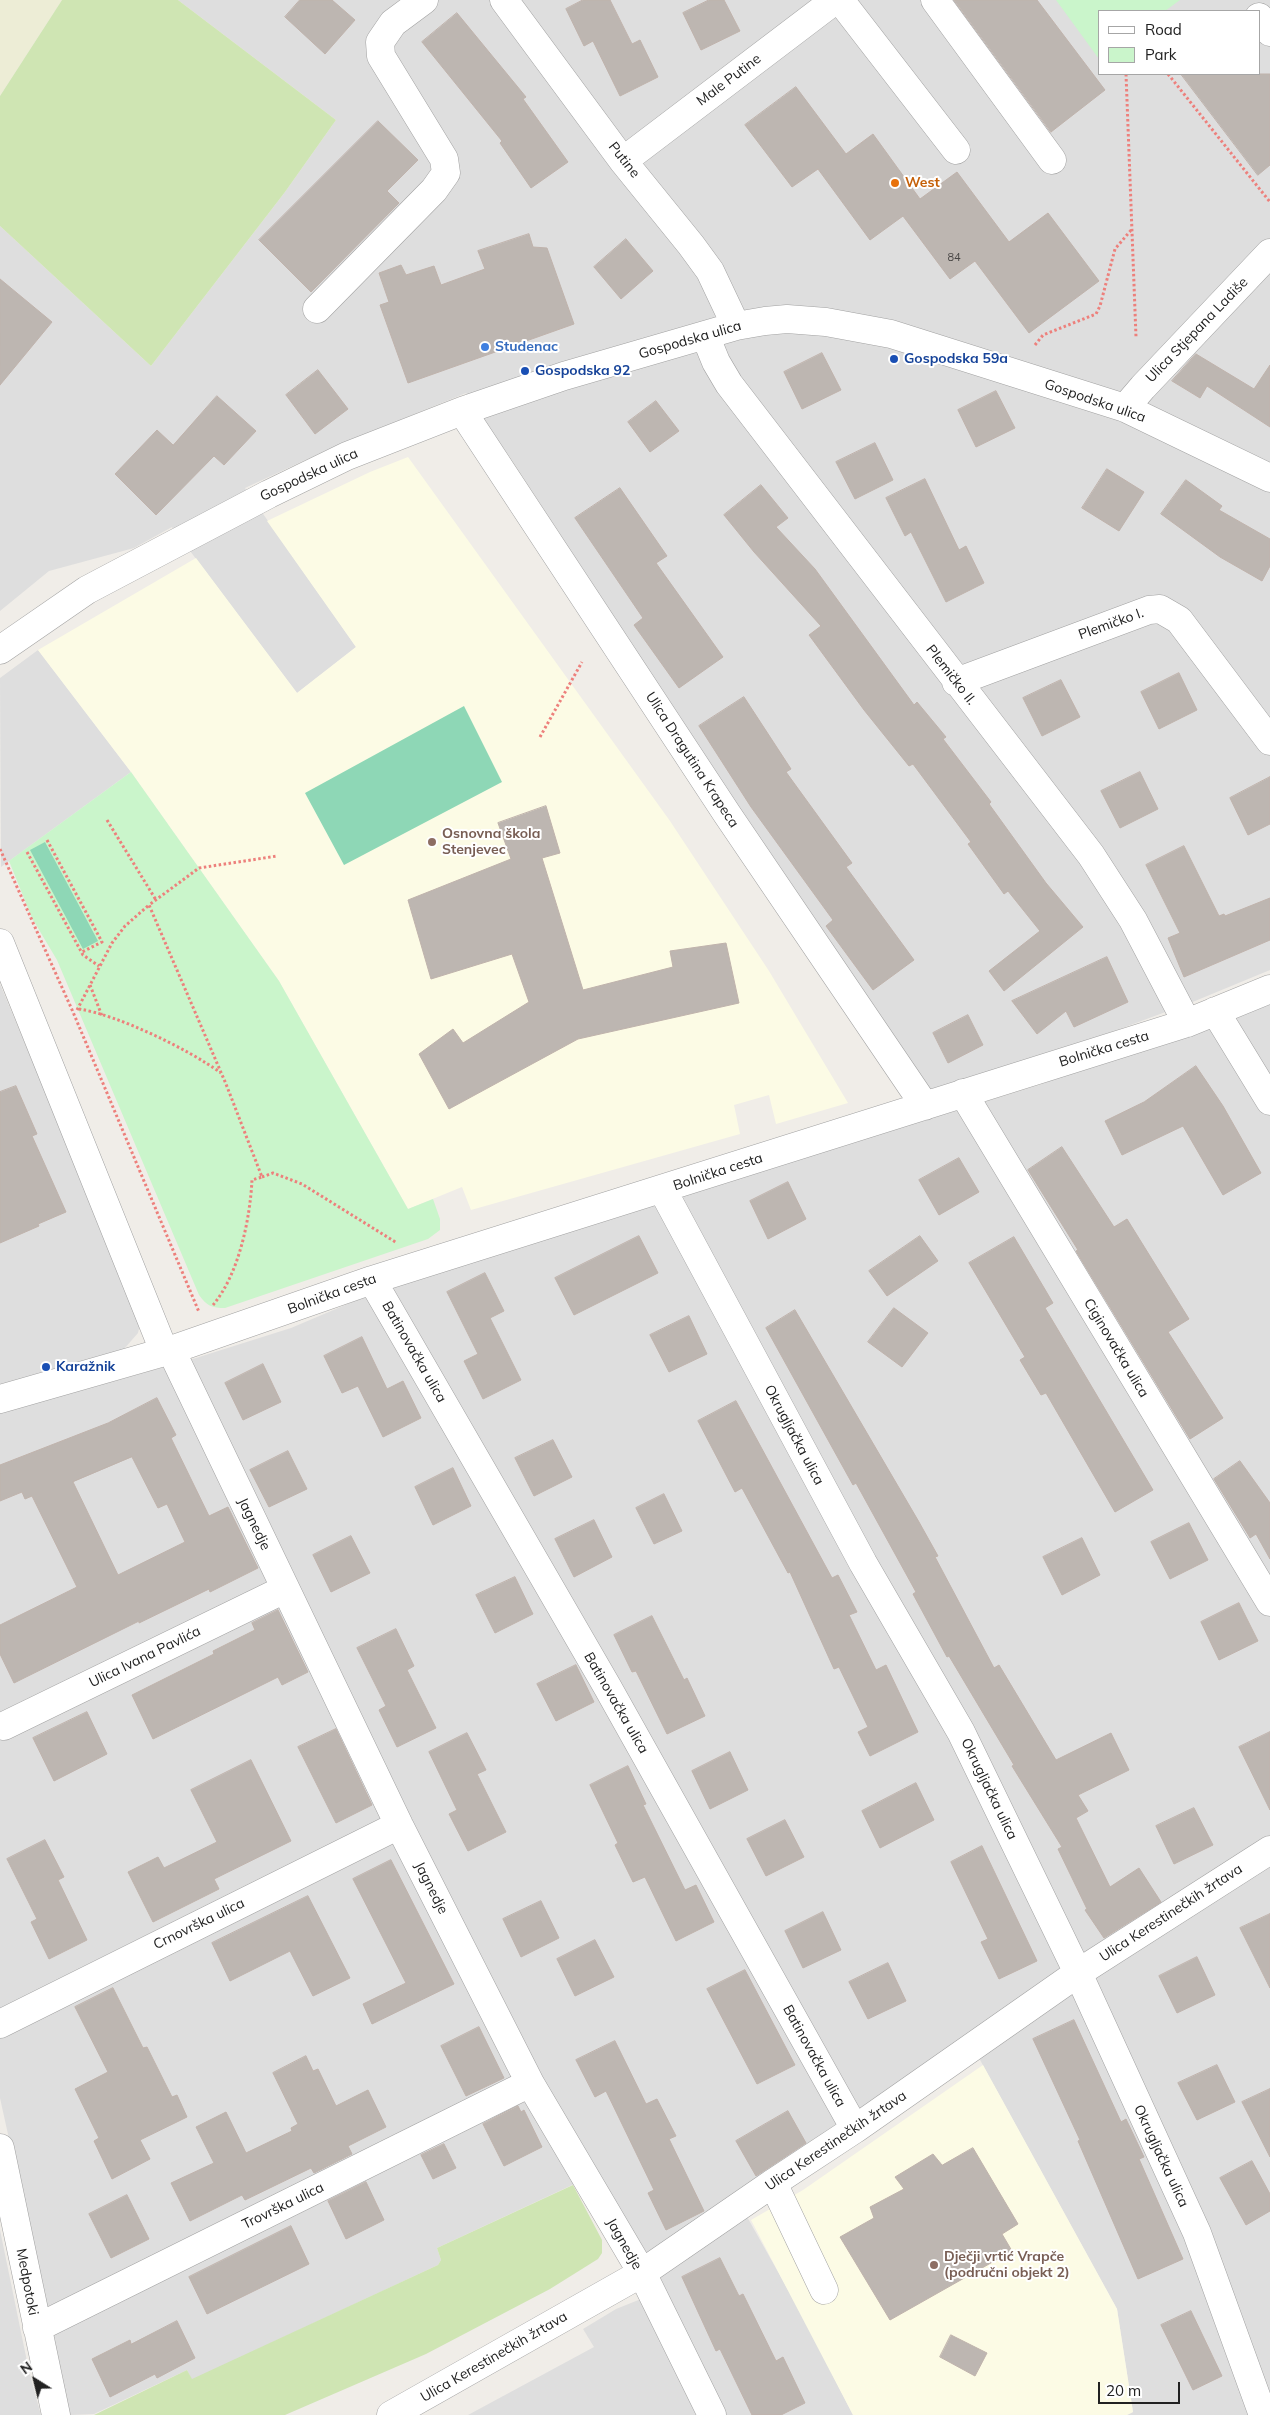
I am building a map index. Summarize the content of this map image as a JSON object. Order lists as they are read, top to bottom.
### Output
{
  "streets": {
    "street": [
      "Male Putine",
      "Putine",
      "Ulica Stjepana Ladiše",
      "Gospodska ulica",
      "Plemičko I.",
      "Plemičko II.",
      "Ulica Dragutina Krapeca",
      "Bolnička cesta",
      "Ciginovačka ulica",
      "Batinovačka ulica",
      "Okrugljačka ulica",
      "Jagnedje",
      "Ulica Ivana Pavlića",
      "Ulica Kerestinečkih žrtava",
      "Crnovrška ulica",
      "Trovrška ulica",
      "Medpotoki"
    ]
  },
  "crossings": [
    ["Male Putine", "Putine"],
    ["Putine", "Gospodska ulica"],
    ["Ulica Stjepana Ladiše", "Gospodska ulica"],
    ["Gospodska ulica", "Plemičko II."],
    ["Gospodska ulica", "Ulica Dragutina Krapeca"],
    ["Plemičko I.", "Plemičko II."],
    ["Plemičko II.", "Bolnička cesta"],
    ["Ulica Dragutina Krapeca", "Bolnička cesta"],
    ["Bolnička cesta", "Ciginovačka ulica"],
    ["Bolnička cesta", "Batinovačka ulica"],
    ["Bolnička cesta", "Okrugljačka ulica"],
    ["Bolnička cesta", "Jagnedje"],
    ["Batinovačka ulica", "Ulica Kerestinečkih žrtava"],
    ["Okrugljačka ulica", "Ulica Kerestinečkih žrtava"],
    ["Jagnedje", "Ulica Ivana Pavlića"],
    ["Jagnedje", "Ulica Kerestinečkih žrtava"],
    ["Jagnedje", "Crnovrška ulica"],
    ["Jagnedje", "Trovrška ulica"],
    ["Trovrška ulica", "Medpotoki"]
  ],
  "places": [
    "West",
    "Studenac",
    "Gospodska 59a",
    "Gospodska 92",
    "Osnovna škola Stenjevec",
    "Karažnik",
    "Dječji vrtić Vrapče (područni objekt 2)"
  ],
  "house_numbers": ["84"],
  "legend": ["Road", "Park"],
  "scale_bar": "20 m",
  "north": "top left"
}
